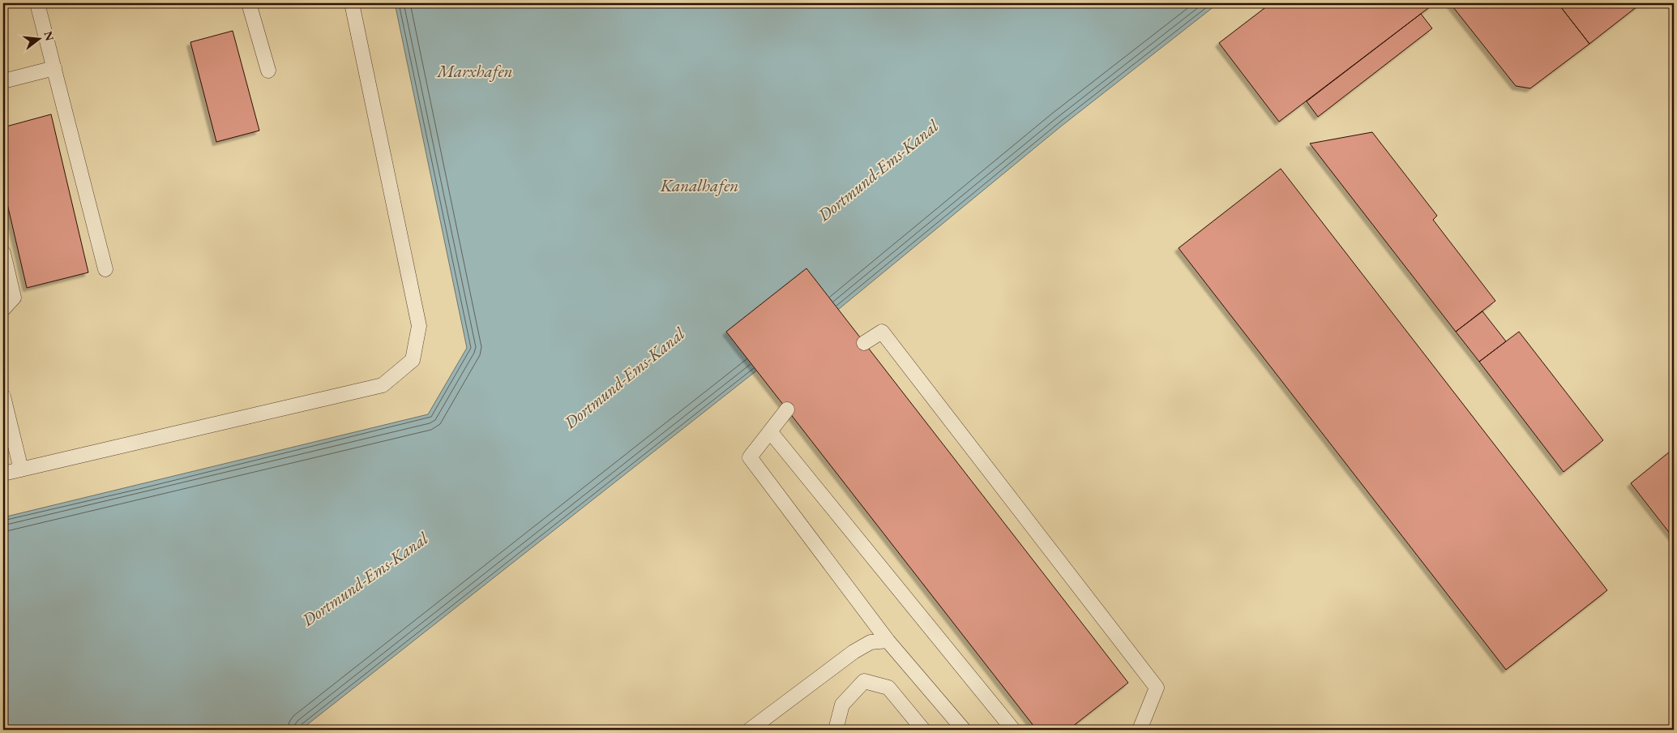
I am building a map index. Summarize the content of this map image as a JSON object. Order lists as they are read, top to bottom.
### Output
{
  "water": ["Marxhafen", "Dortmund-Ems-Kanal", "Kanalhafen"],
  "north": "right"
}
